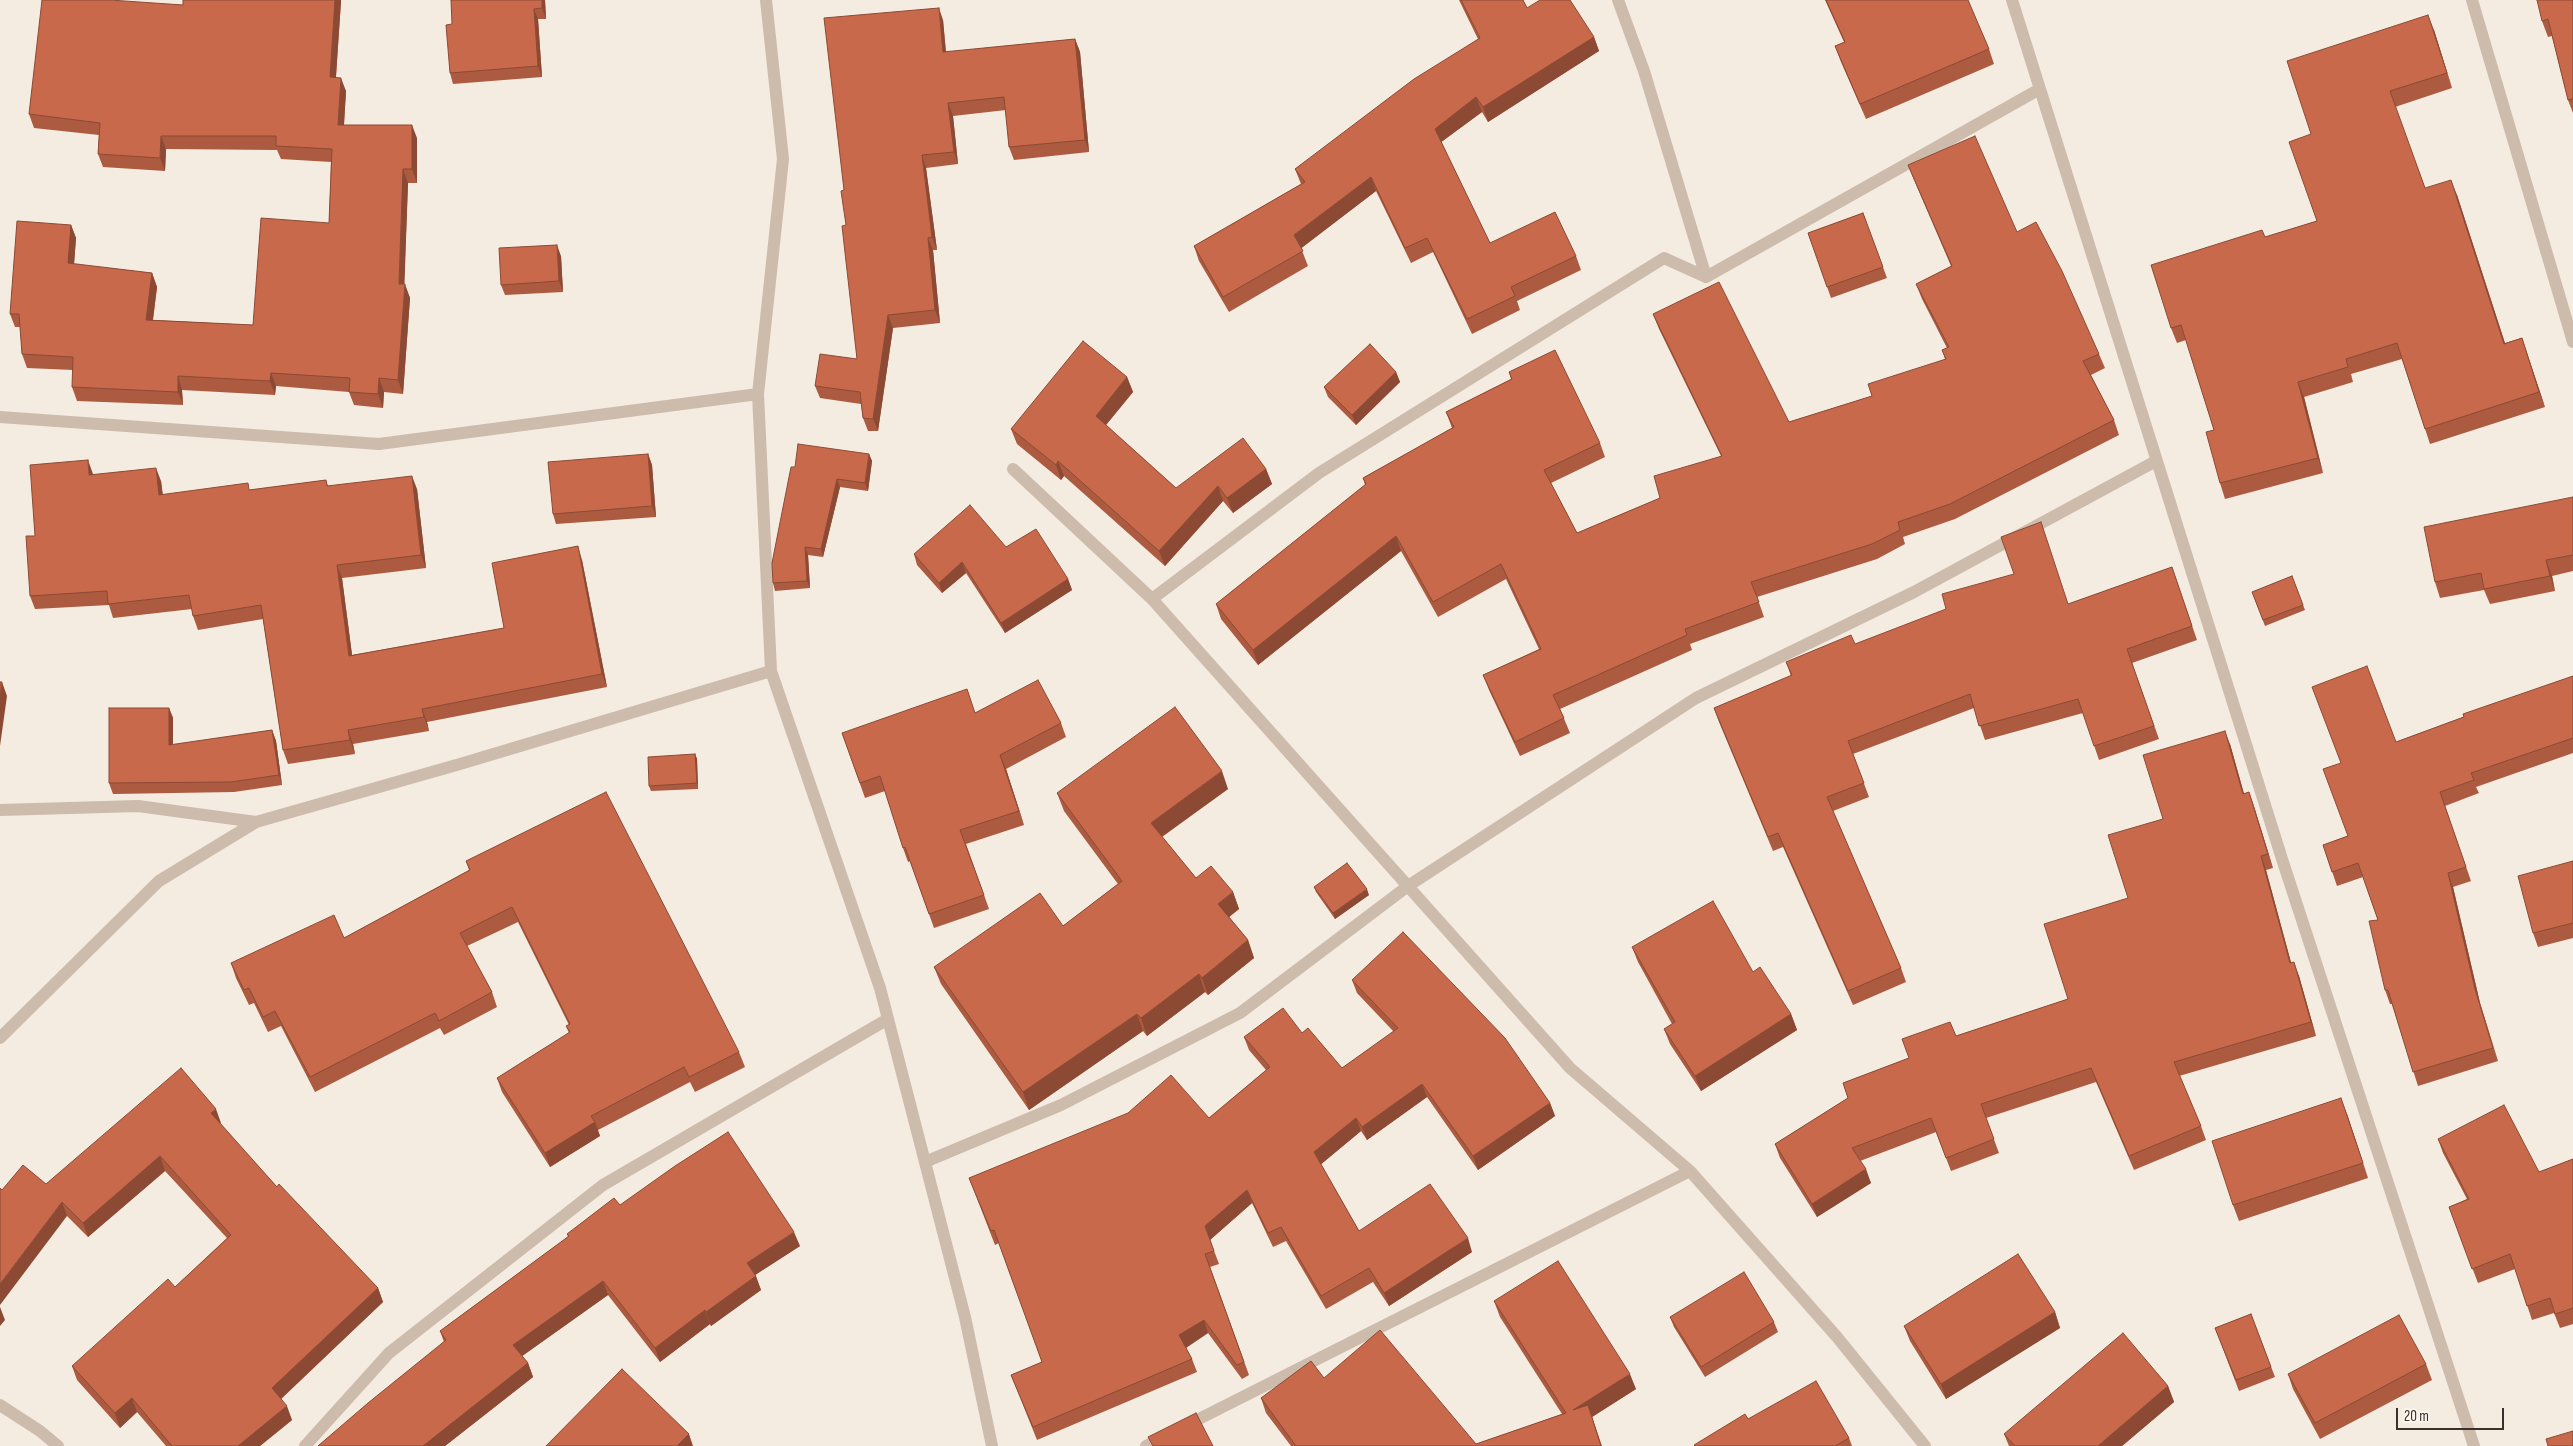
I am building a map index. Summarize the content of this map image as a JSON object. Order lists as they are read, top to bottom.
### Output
{
  "scale_bar": "20 m"
}
